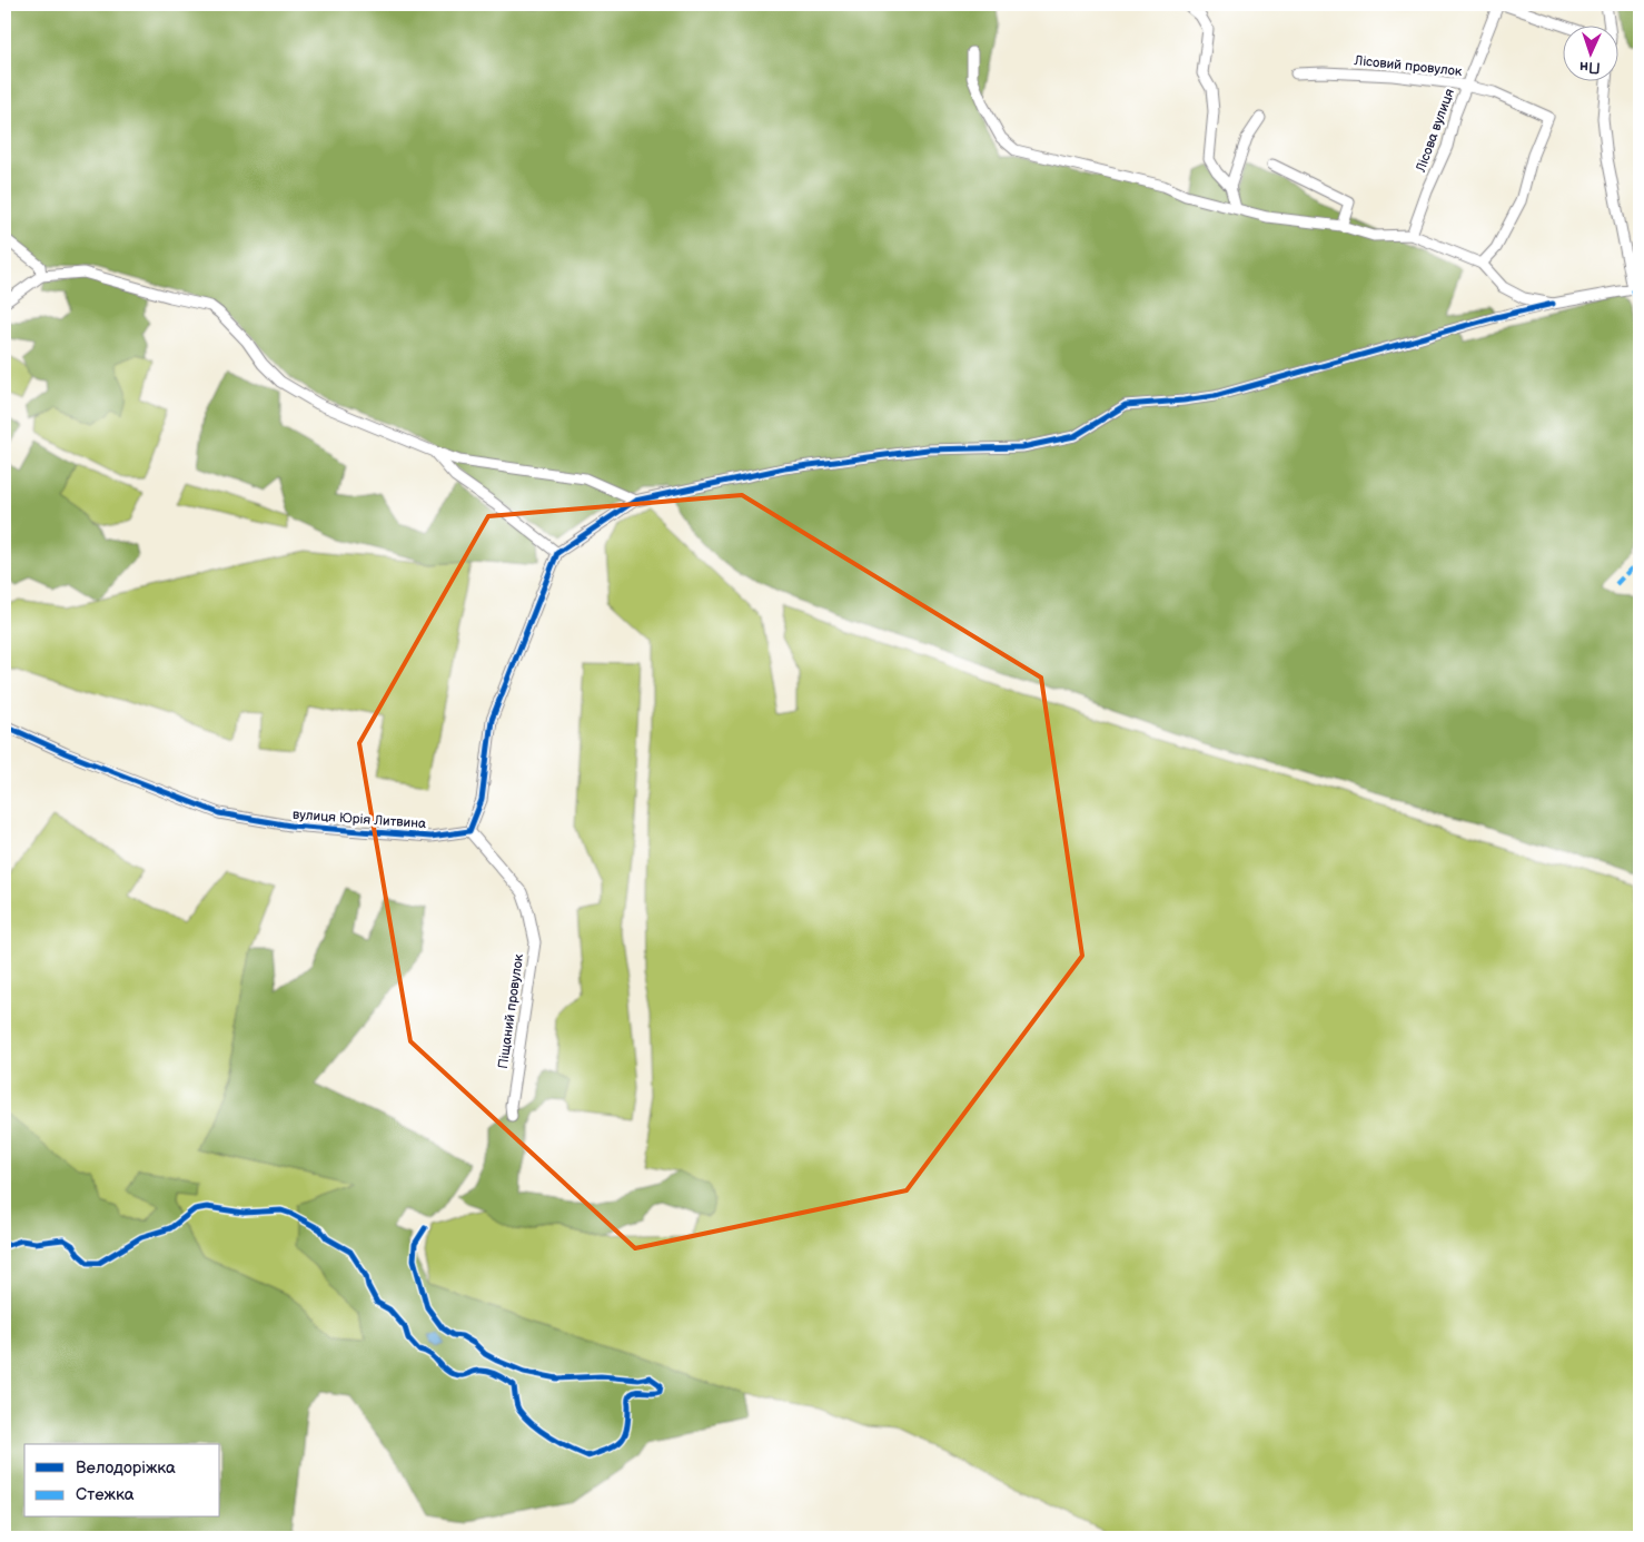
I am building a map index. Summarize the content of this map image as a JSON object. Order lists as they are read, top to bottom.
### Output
{
  "streets": {
    "street": [
      "Лісовий провулок",
      "Лісова вулиця",
      "вулиця Юрія Литвина",
      "Піщаний провулок"
    ]
  },
  "crossings": [
    ["Лісовий провулок", "Лісова вулиця"],
    ["вулиця Юрія Литвина", "Піщаний провулок"]
  ],
  "legend": ["Велодоріжка", "Стежка"],
  "north": "bottom"
}
